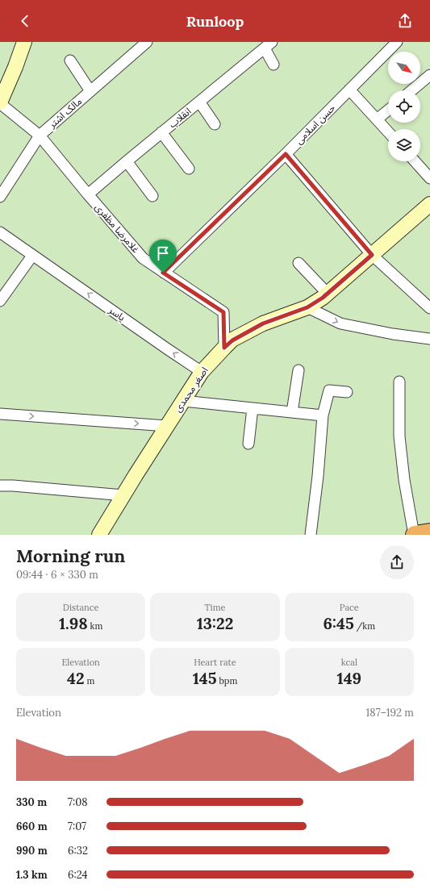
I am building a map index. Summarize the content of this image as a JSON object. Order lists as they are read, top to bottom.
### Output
{
  "streets": {
    "street": [
      "مالک اشتر",
      "انقلاب",
      "حسن اسلامی",
      "غلامرضا مظفری",
      "یاسر",
      "اصغر محمدی"
    ]
  },
  "crossings": [
    ["مالک اشتر", "غلامرضا مظفری"],
    ["انقلاب", "غلامرضا مظفری"],
    ["حسن اسلامی", "غلامرضا مظفری"],
    ["غلامرضا مظفری", "اصغر محمدی"],
    ["یاسر", "اصغر محمدی"]
  ],
  "one_way": ["یاسر"],
  "north": "bottom right",
  "page": {
    "header": "Runloop",
    "heading": ["Morning run", "09:44 · 6 × 330 m"],
    "stats": [
      ["Distance", "1.98 km"],
      ["Time", "13:22"],
      ["Pace", "6:45 /km"],
      ["Elevation", "42 m"],
      ["Heart rate", "145 bpm"],
      ["kcal", "149"]
    ],
    "chart": ["Elevation", "187–192 m"],
    "list": [
      {
        "name": "330 m",
        "note": "7:08"
      },
      {
        "name": "660 m",
        "note": "7:07"
      },
      {
        "name": "990 m",
        "note": "6:32"
      },
      {
        "name": "1.3 km",
        "note": "6:24"
      }
    ]
  }
}
